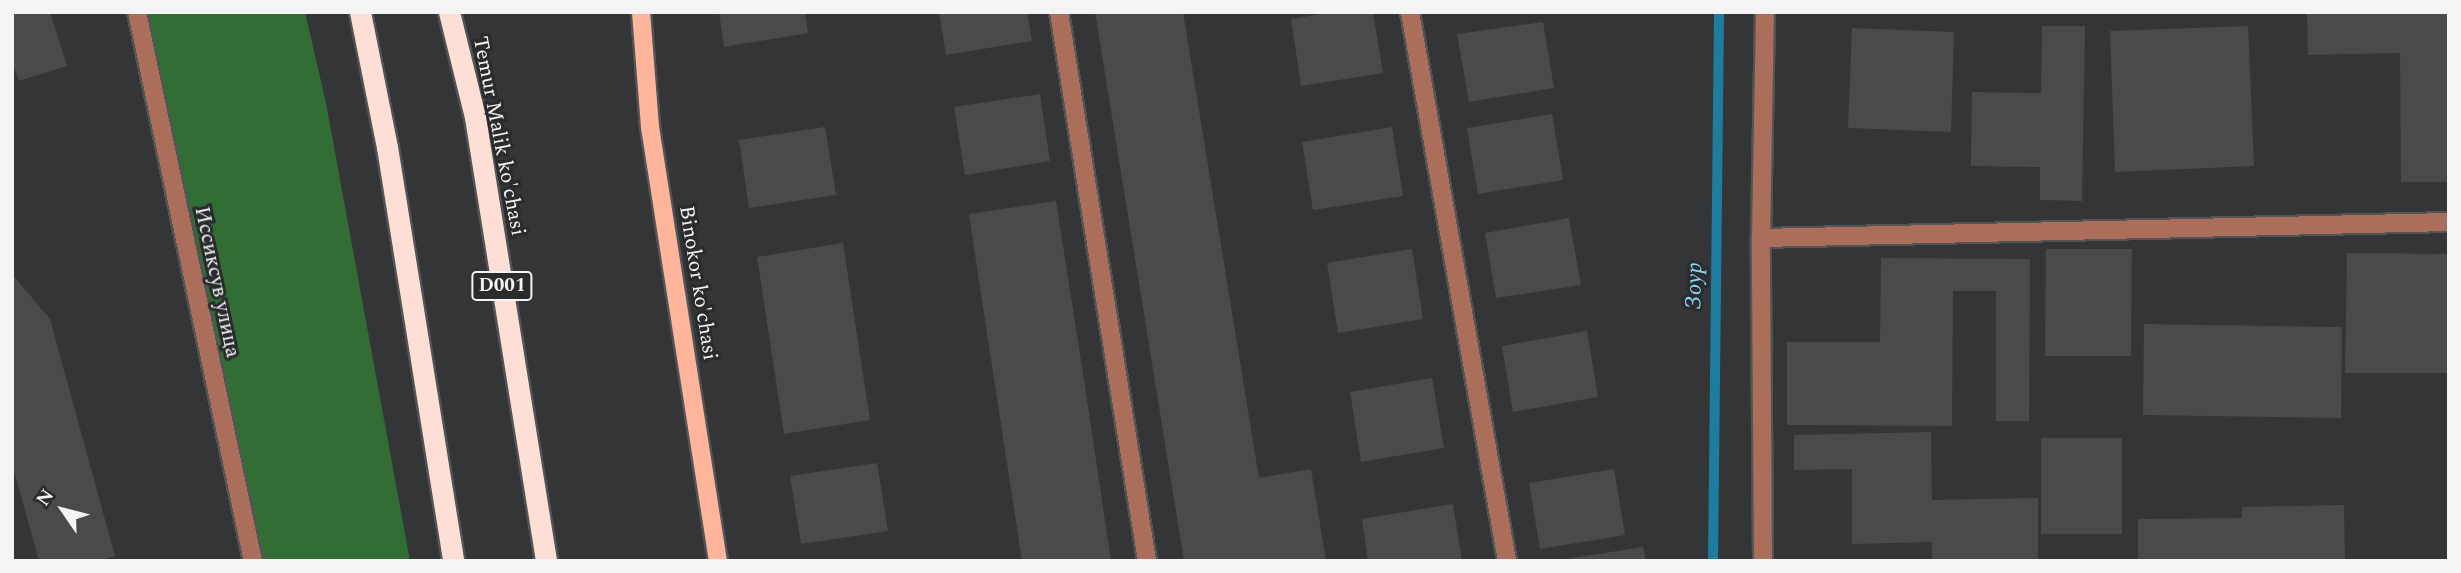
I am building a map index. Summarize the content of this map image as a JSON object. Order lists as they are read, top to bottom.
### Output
{
  "streets": {
    "highway": ["Temur Malik ko'chasi", "D001"],
    "main road": ["Binokor ko'chasi"],
    "street": ["Иссиксув улица"]
  },
  "water": ["Зоур"],
  "north": "top left"
}
